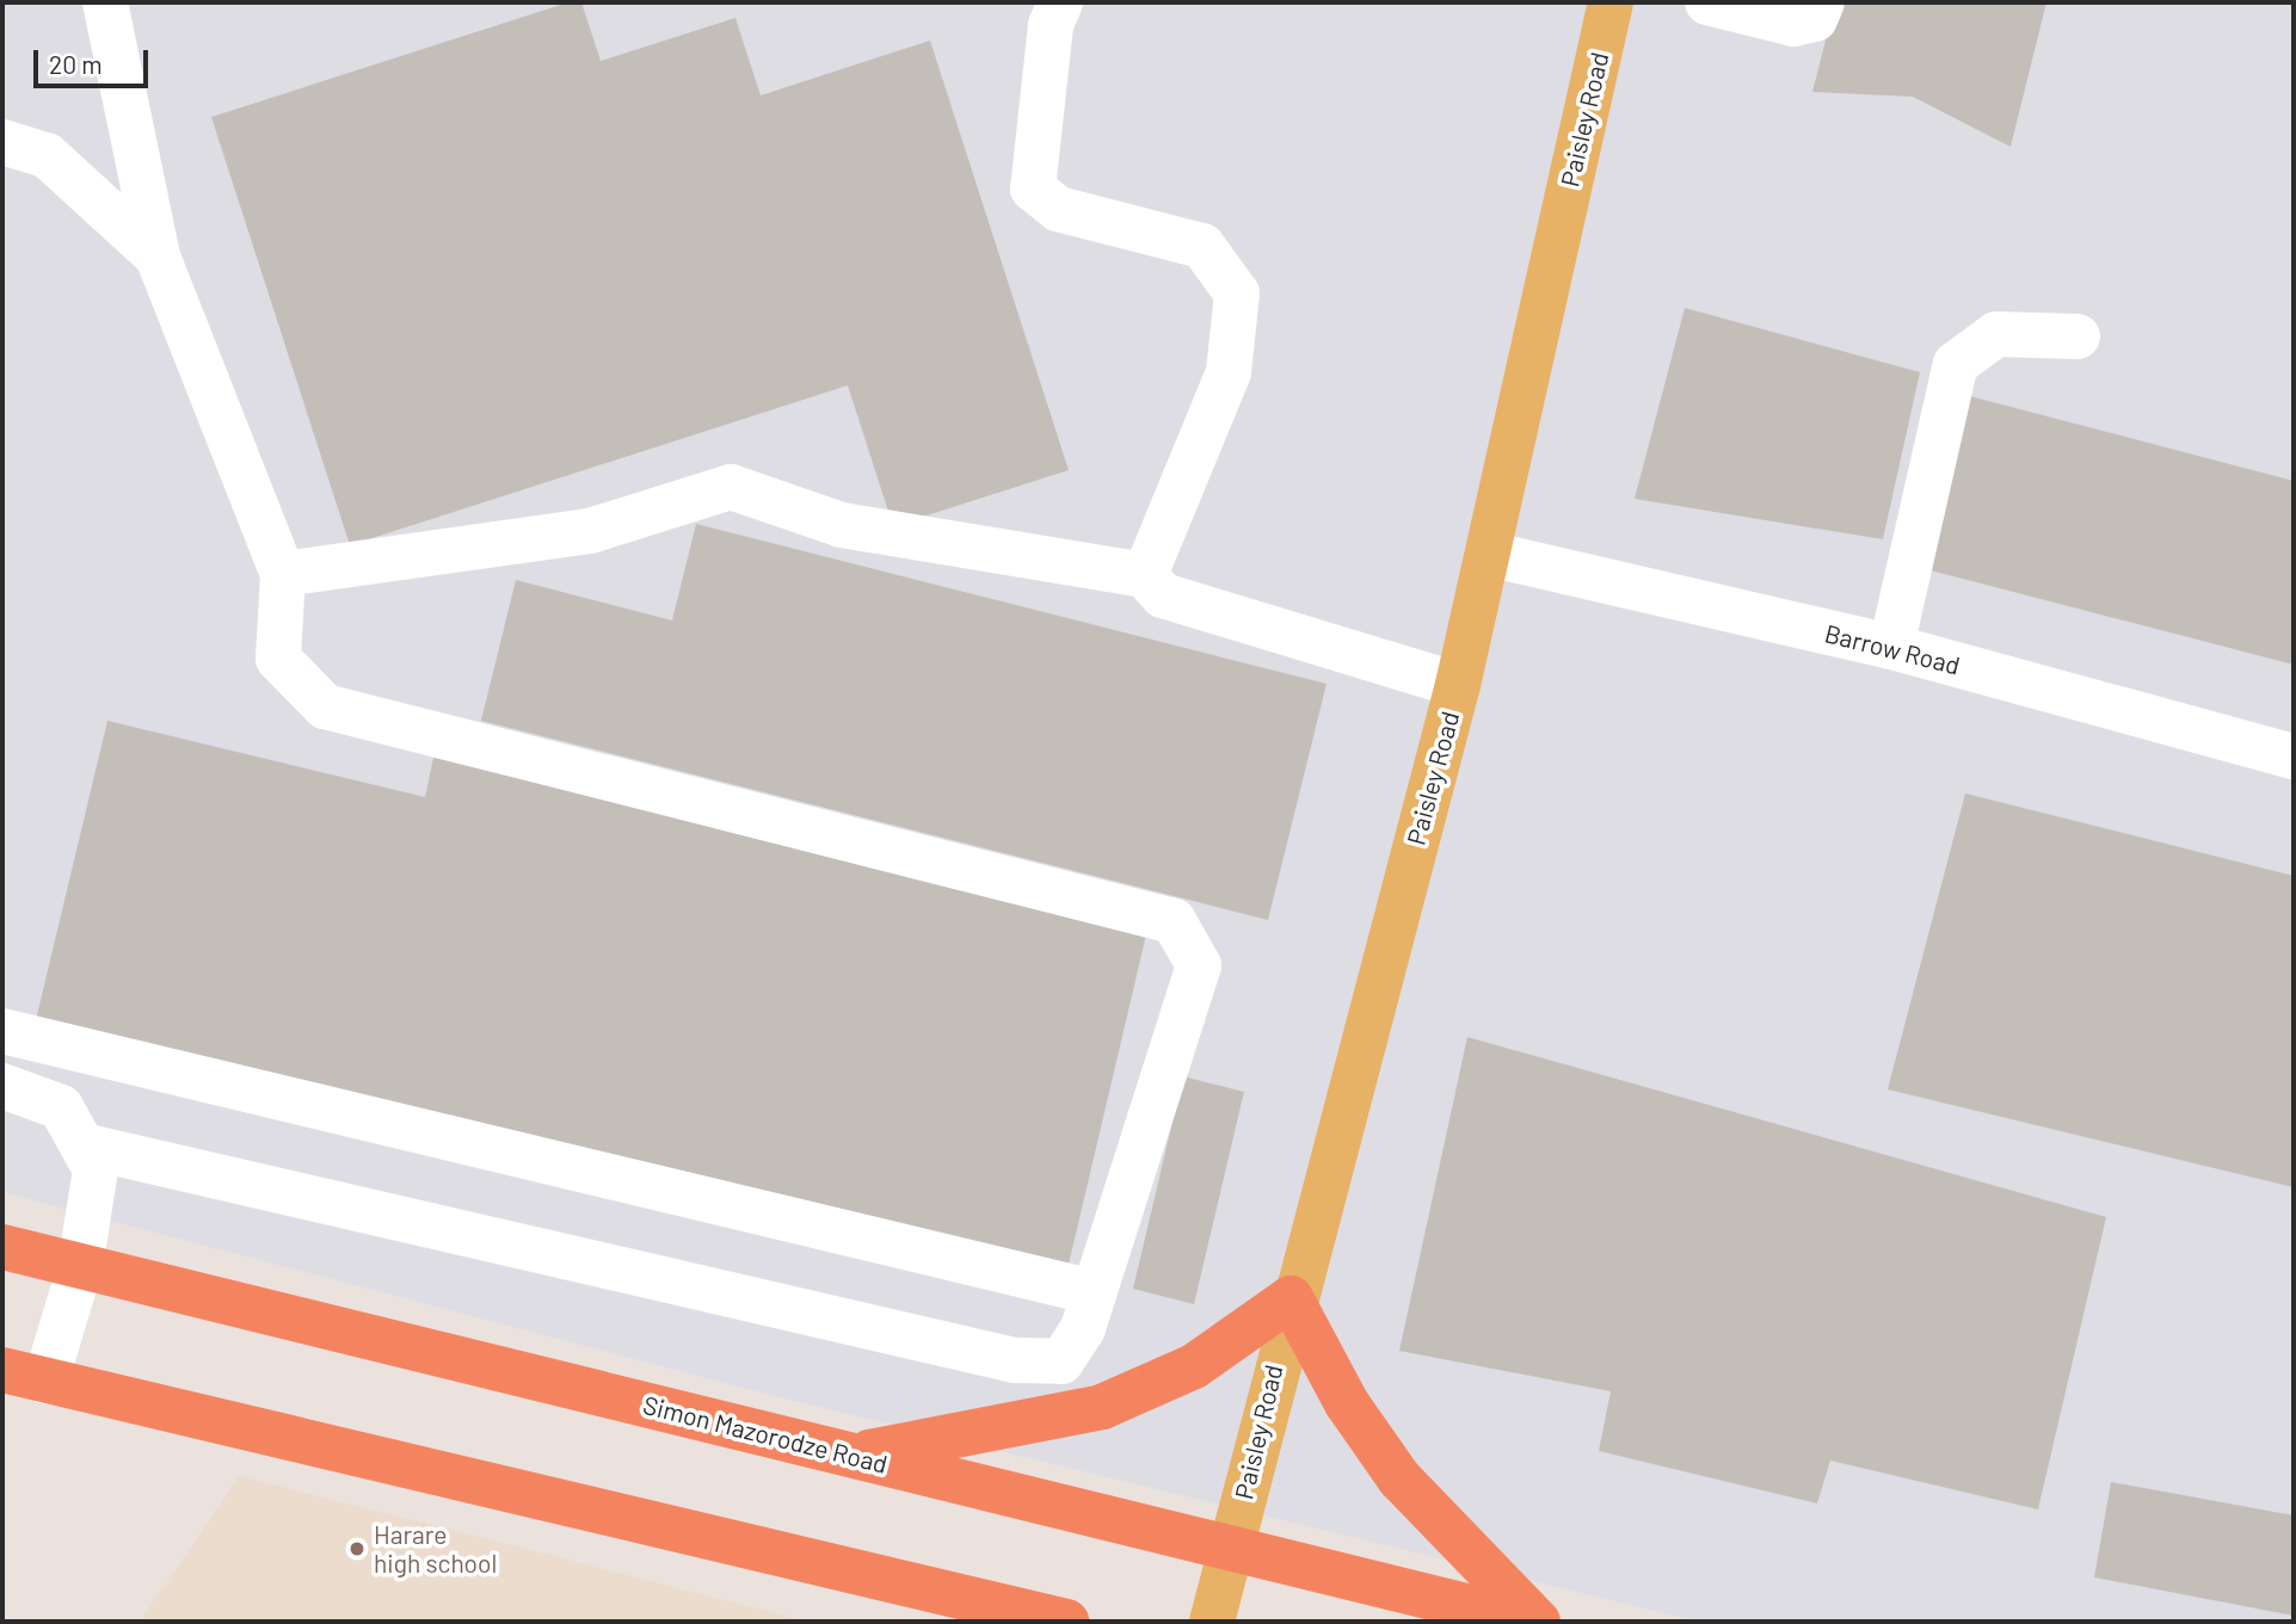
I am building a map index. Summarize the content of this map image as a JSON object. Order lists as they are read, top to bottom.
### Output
{
  "streets": {
    "highway": ["Simon Mazorodze Road"],
    "main road": ["Paisley Road"],
    "street": ["Barrow Road"]
  },
  "crossings": [
    ["Paisley Road", "Barrow Road"],
    ["Paisley Road", "Simon Mazorodze Road"]
  ],
  "places": ["Harare high school"],
  "scale_bar": "20 m"
}
